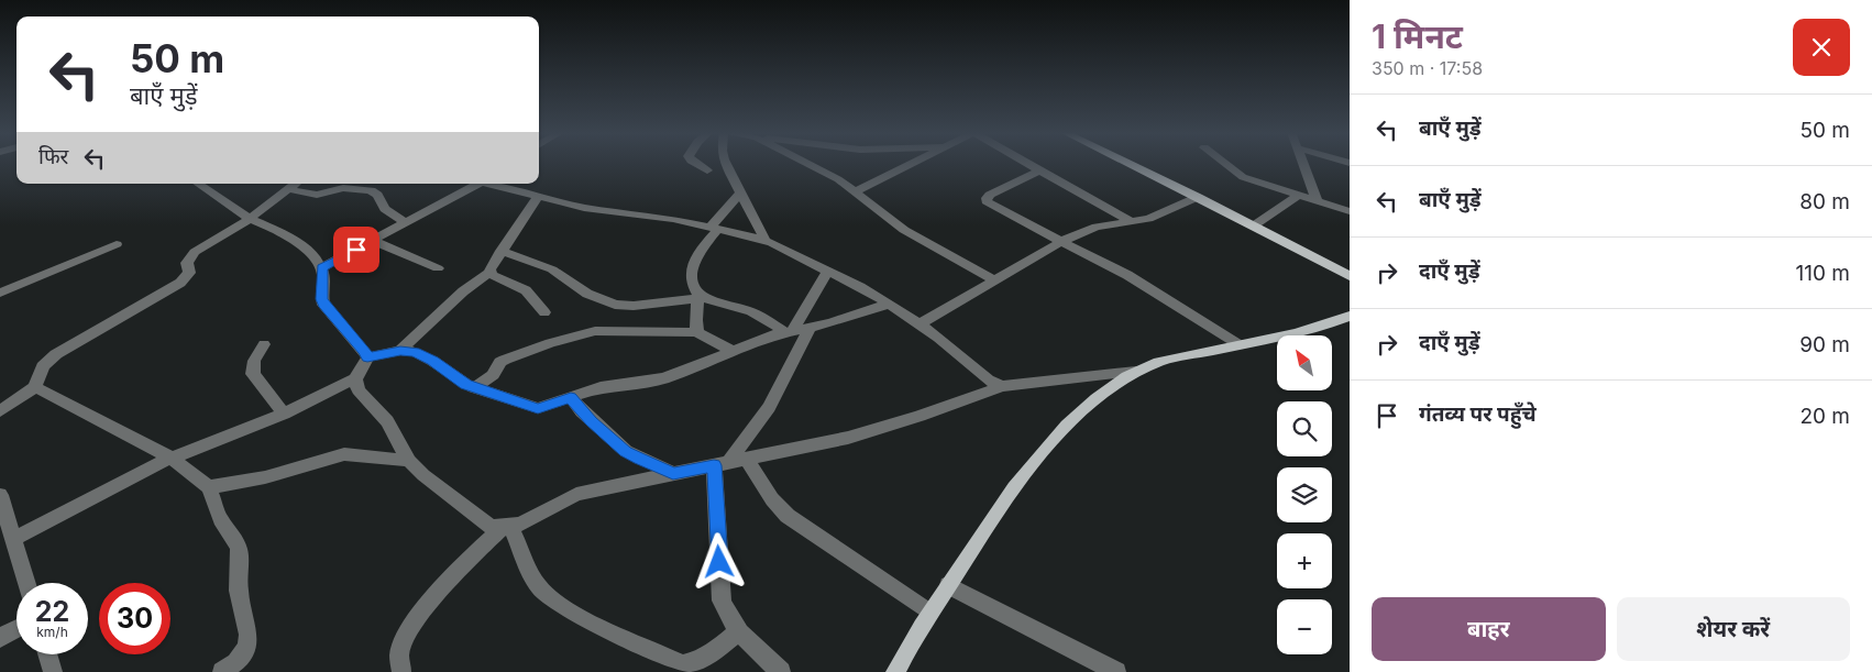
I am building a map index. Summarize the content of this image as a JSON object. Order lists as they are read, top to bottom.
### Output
{
  "north": "top left",
  "page": {
    "heading": ["1 मिनट", "350 m · 17:58"],
    "turn": ["50 m", "बाएँ मुड़ें"],
    "list": [
      {
        "name": "बाएँ मुड़ें",
        "value": "50 m"
      },
      {
        "name": "बाएँ मुड़ें",
        "value": "80 m"
      },
      {
        "name": "दाएँ मुड़ें",
        "value": "110 m"
      },
      {
        "name": "दाएँ मुड़ें",
        "value": "90 m"
      },
      {
        "name": "गंतव्य पर पहुँचे",
        "value": "20 m"
      }
    ],
    "then": "फिर",
    "map_buttons": ["+", "−"],
    "speed": "22 km/h",
    "limit": "30",
    "buttons": ["बाहर", "शेयर करें"]
  }
}
